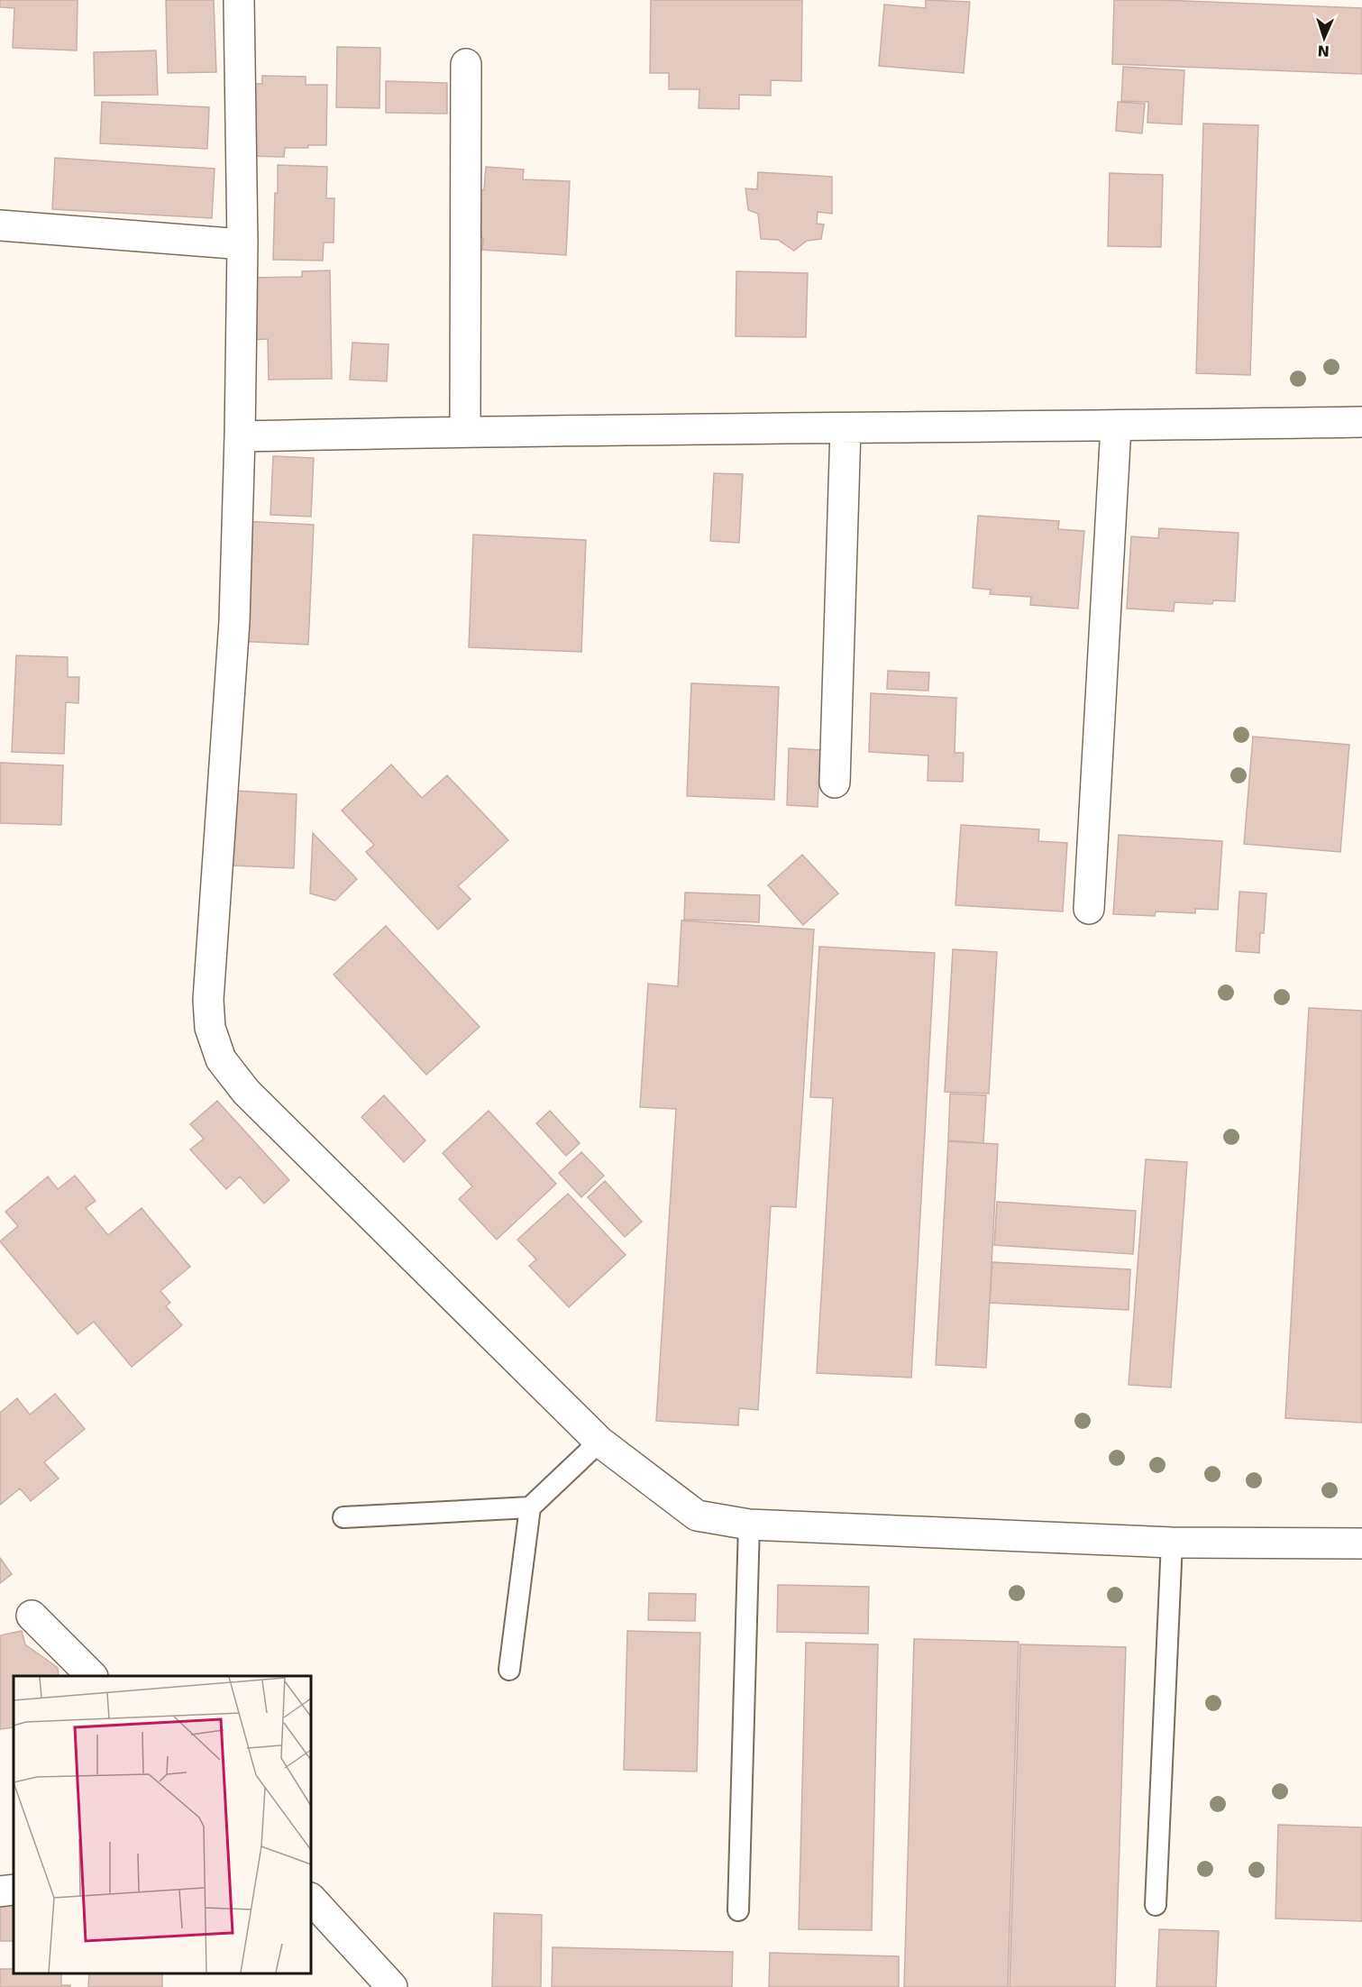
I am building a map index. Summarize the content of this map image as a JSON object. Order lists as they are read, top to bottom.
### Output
{
  "north": "bottom"
}
